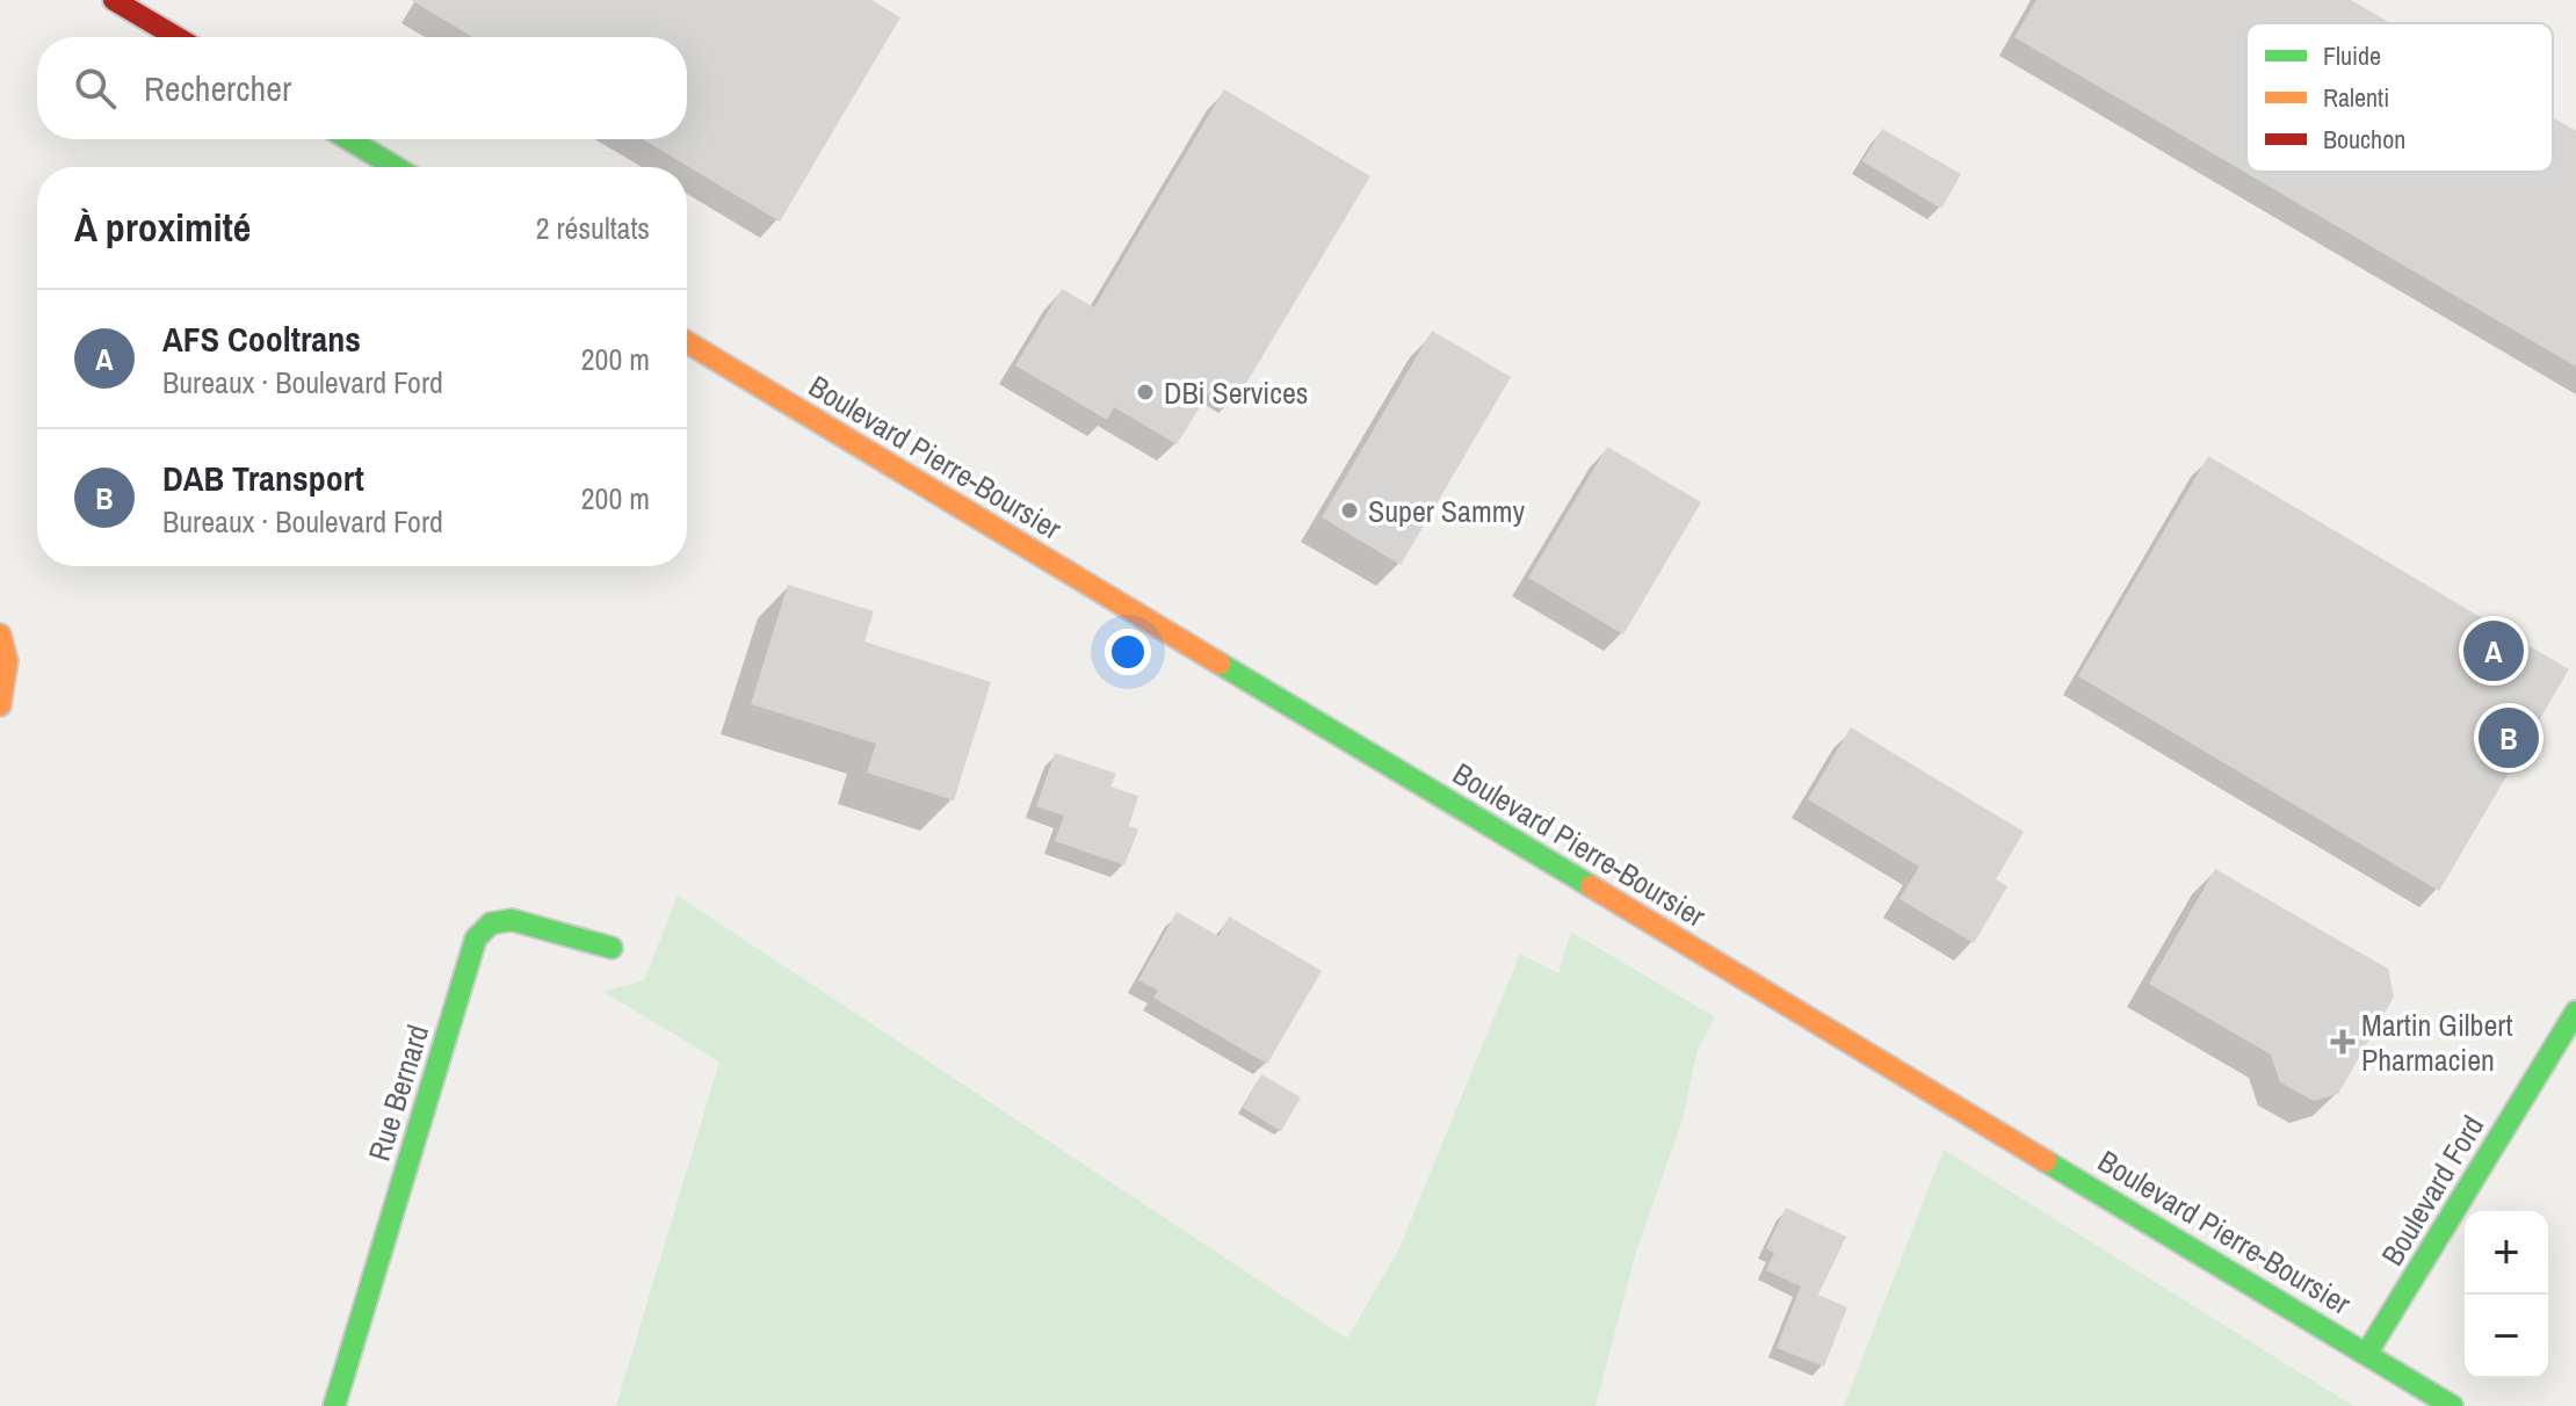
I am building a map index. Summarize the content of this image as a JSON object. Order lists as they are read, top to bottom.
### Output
{
  "streets": {
    "street": ["Boulevard Pierre-Boursier", "Rue Bernard", "Boulevard Ford"]
  },
  "crossings": [
    ["Boulevard Pierre-Boursier", "Boulevard Ford"]
  ],
  "places": {
    "other": ["DBi Services", "Super Sammy"],
    "health": ["Martin Gilbert Pharmacien"]
  },
  "legend": ["Fluide", "Ralenti", "Bouchon"],
  "page": {
    "search": "Rechercher",
    "heading": ["À proximité", "2 résultats"],
    "list": [
      {
        "mark": "A",
        "name": "AFS Cooltrans",
        "note": "Bureaux · Boulevard Ford",
        "value": "200 m"
      },
      {
        "mark": "B",
        "name": "DAB Transport",
        "note": "Bureaux · Boulevard Ford",
        "value": "200 m"
      }
    ],
    "pins": ["A", "B"],
    "map_buttons": ["+", "−"]
  }
}
